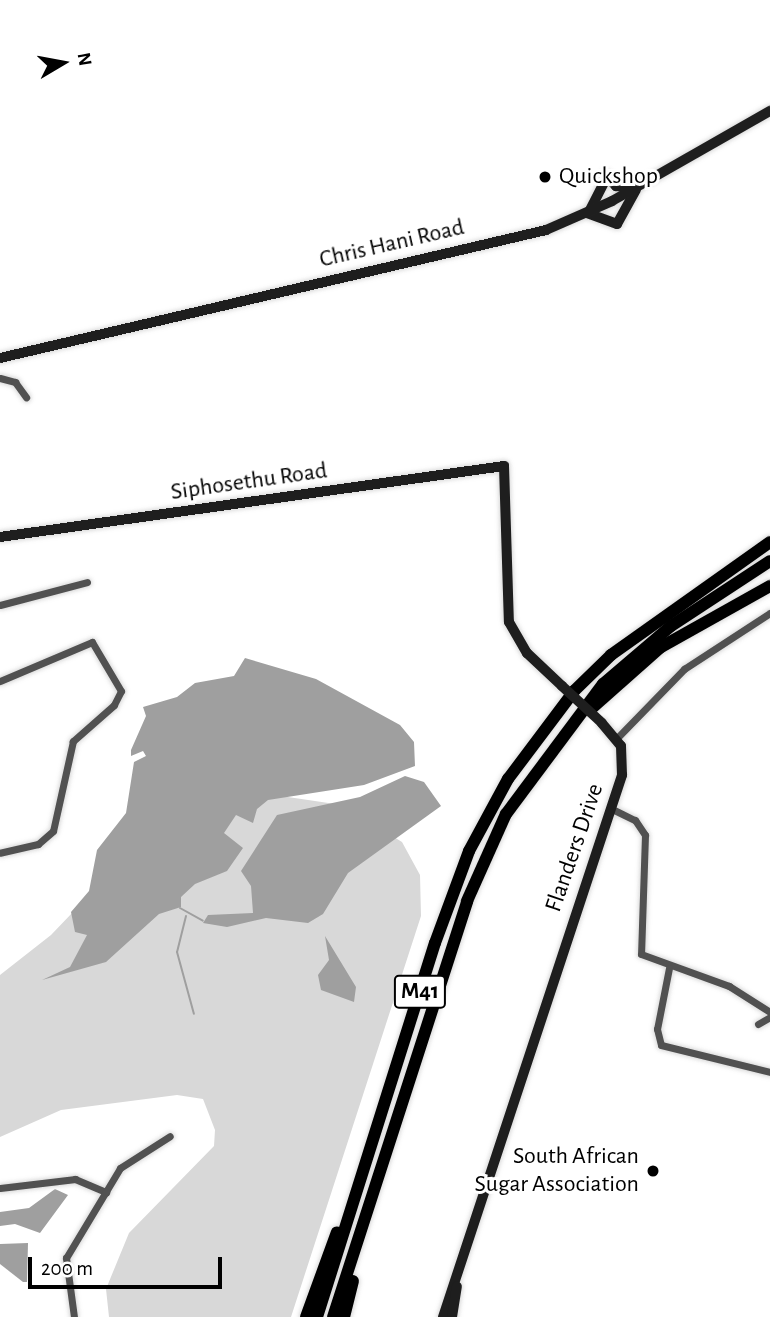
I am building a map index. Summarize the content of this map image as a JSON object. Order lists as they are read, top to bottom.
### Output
{
  "streets": {
    "highway": ["M41"],
    "street": ["Chris Hani Road", "Siphosethu Road", "Flanders Drive"]
  },
  "crossings": [
    ["Siphosethu Road", "Flanders Drive"]
  ],
  "places": ["Quickshop", "South African Sugar Association"],
  "scale_bar": "200 m",
  "north": "right"
}
